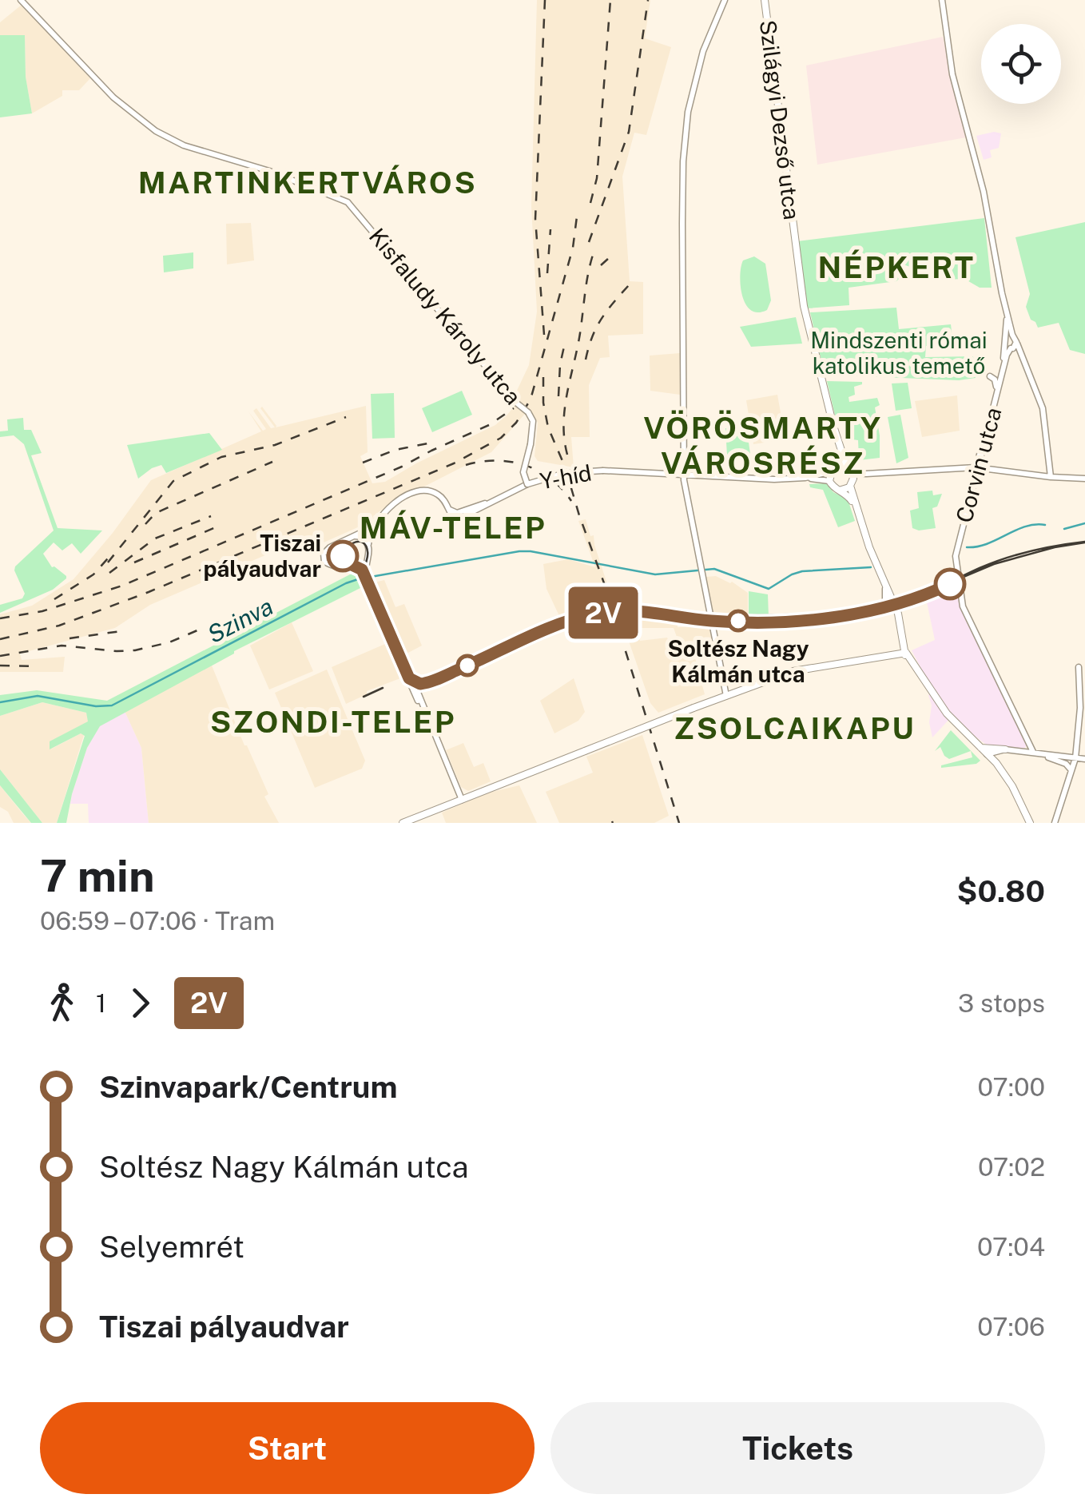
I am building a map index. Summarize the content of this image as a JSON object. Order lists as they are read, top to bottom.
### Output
{
  "streets": {
    "main road": ["Szilágyi Dezső utca"],
    "street": ["Kisfaludy Károly utca", "Corvin utca", "Y-híd"]
  },
  "crossings": [
    ["Kisfaludy Károly utca", "Y-híd"]
  ],
  "districts": [
    "MARTINKERTVÁROS",
    "NÉPKERT",
    "VÖRÖSMARTY VÁROSRÉSZ",
    "MÁV-TELEP",
    "SZONDI-TELEP",
    "ZSOLCAIKAPU"
  ],
  "water": ["Szinva"],
  "parks": ["Mindszenti római katolikus temető"],
  "places": ["Tiszai pályaudvar", "Soltész Nagy Kálmán utca"],
  "lines": ["tram line 2V"],
  "page": {
    "on_map": "2V",
    "heading": ["7 min", "06:59 – 07:06 · Tram", "$0.80"],
    "legs": ["1", "2V", "3 stops"],
    "list": [
      {
        "name": "Szinvapark/Centrum",
        "value": "07:00"
      },
      {
        "name": "Soltész Nagy Kálmán utca",
        "value": "07:02"
      },
      {
        "name": "Selyemrét",
        "value": "07:04"
      },
      {
        "name": "Tiszai pályaudvar",
        "value": "07:06"
      }
    ],
    "buttons": ["Start", "Tickets"]
  }
}
